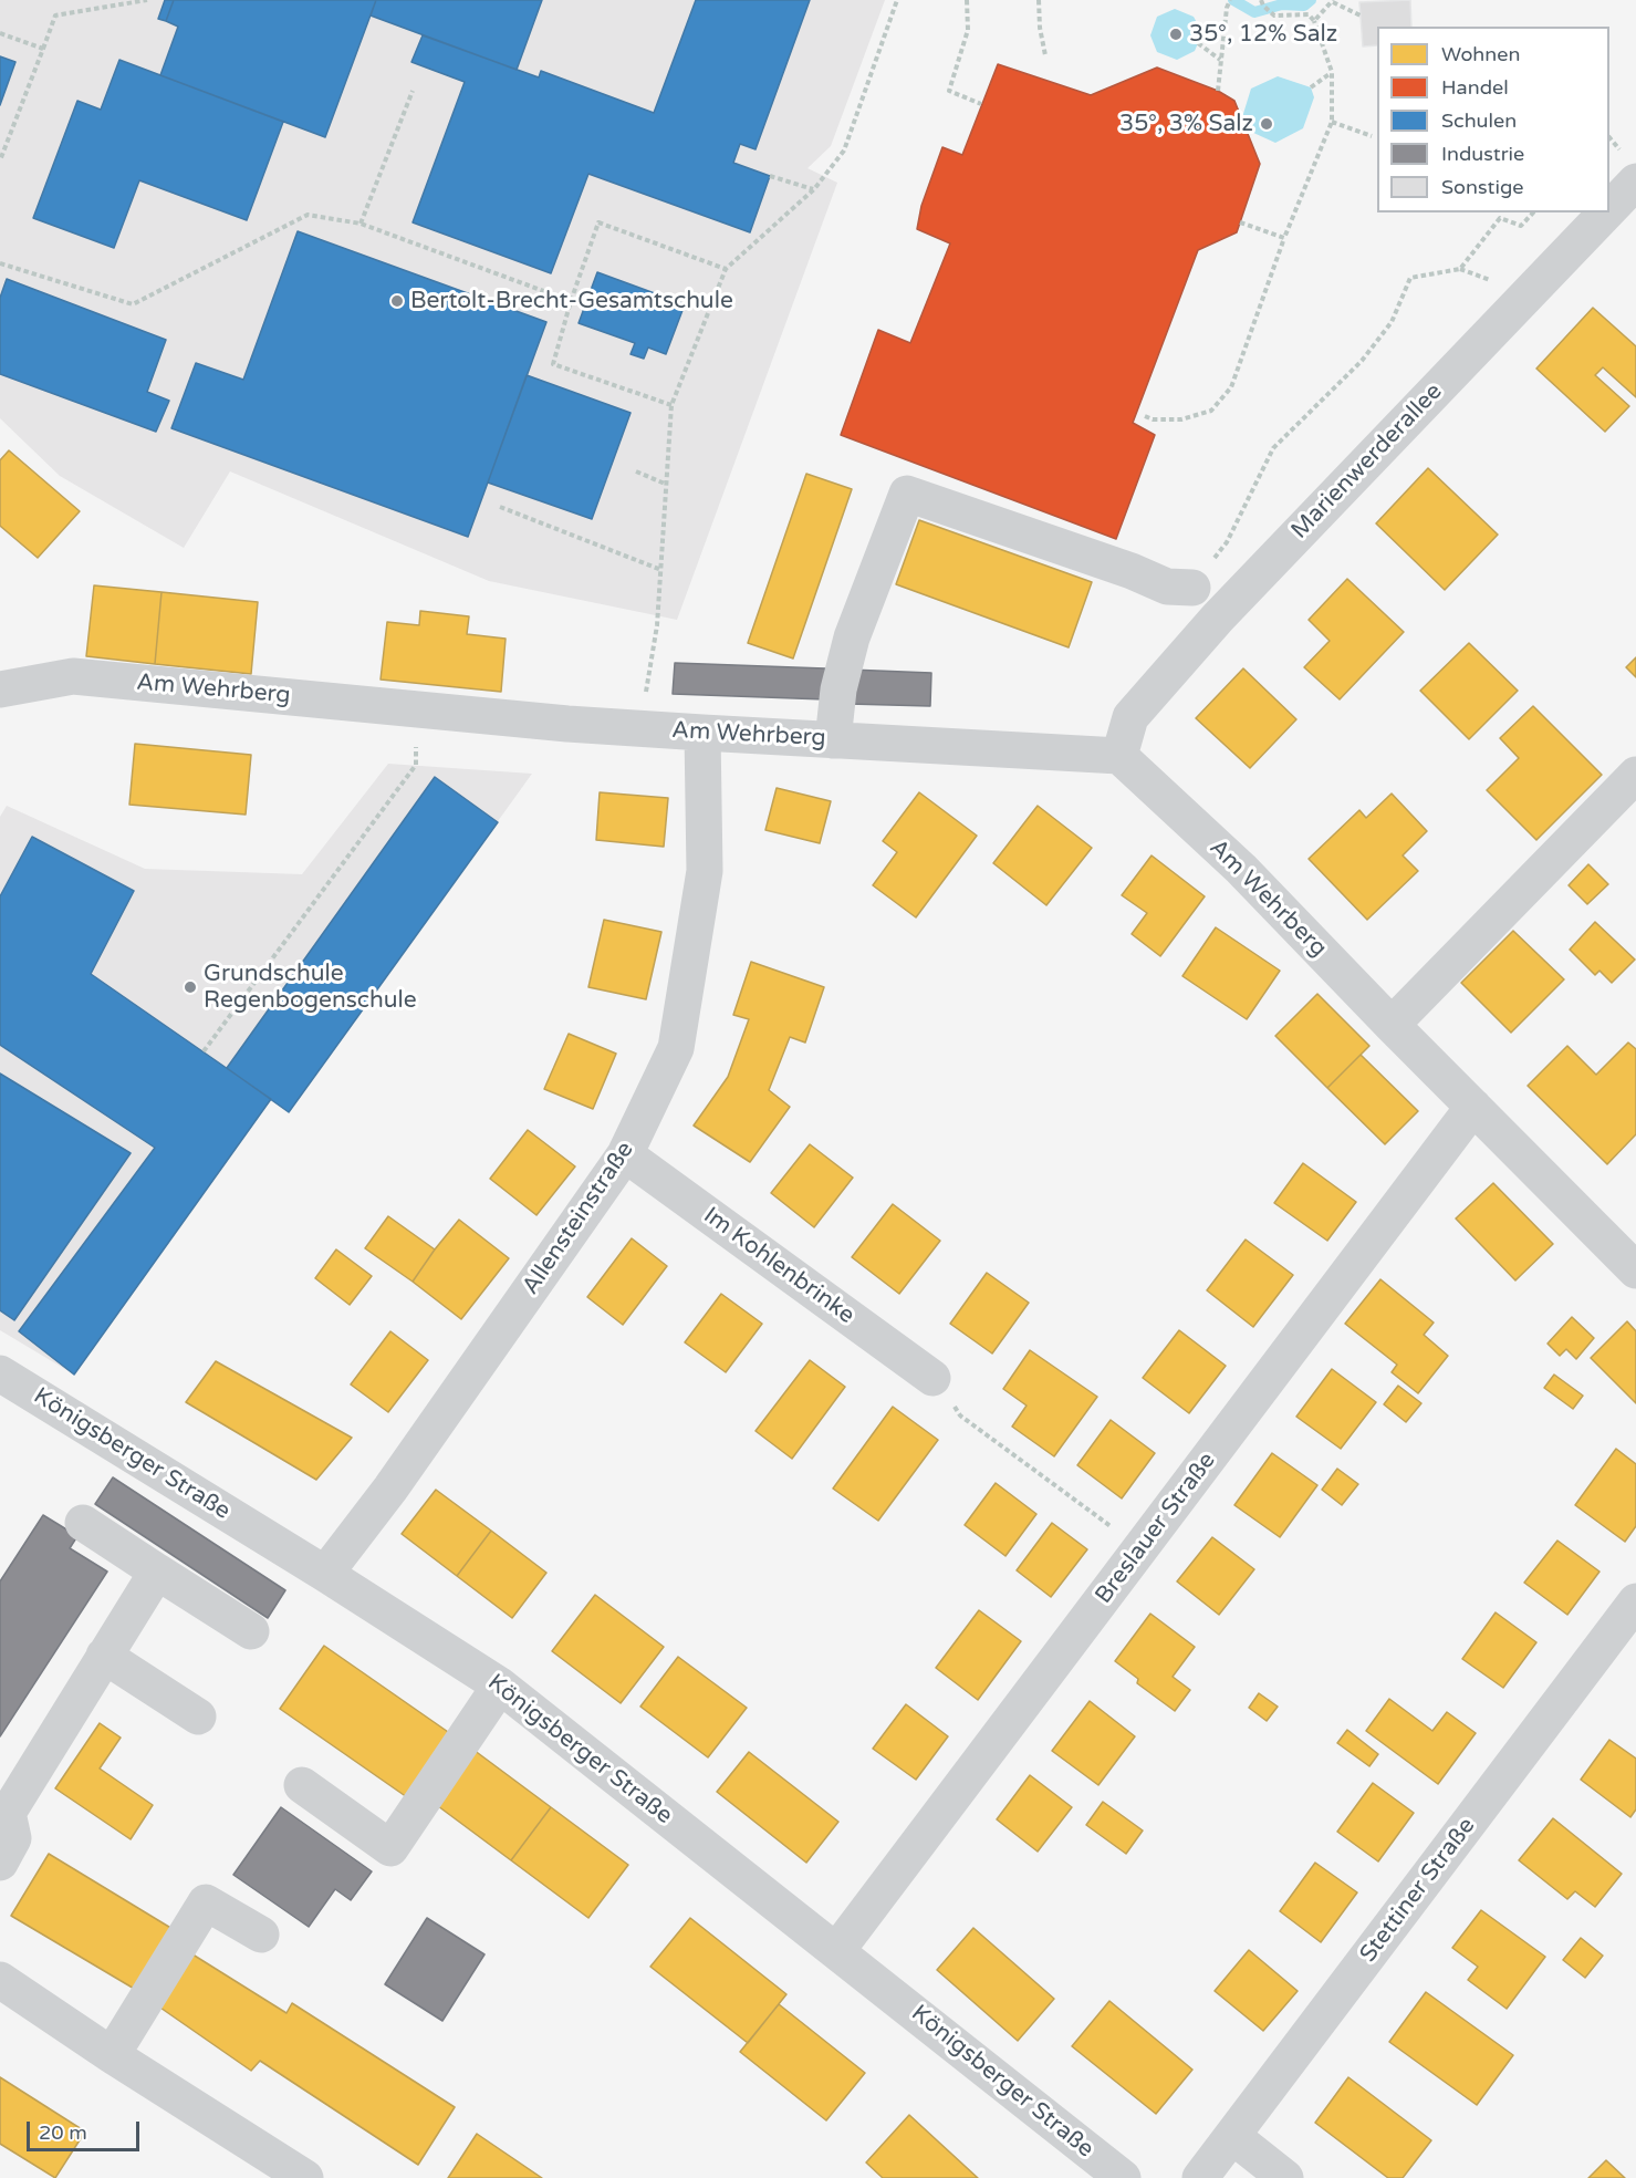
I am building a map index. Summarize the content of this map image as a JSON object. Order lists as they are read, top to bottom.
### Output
{
  "streets": {
    "street": [
      "Marienwerderallee",
      "Am Wehrberg",
      "Allensteinstraße",
      "Im Kohlenbrinke",
      "Königsberger Straße",
      "Breslauer Straße",
      "Stettiner Straße"
    ]
  },
  "crossings": [
    ["Marienwerderallee", "Am Wehrberg"],
    ["Am Wehrberg", "Allensteinstraße"],
    ["Am Wehrberg", "Breslauer Straße"],
    ["Allensteinstraße", "Im Kohlenbrinke"],
    ["Allensteinstraße", "Königsberger Straße"],
    ["Königsberger Straße", "Breslauer Straße"]
  ],
  "places": [
    "35°, 12% Salz",
    "35°, 3% Salz",
    "Bertolt-Brecht-Gesamtschule",
    "Grundschule Regenbogenschule"
  ],
  "legend": [
    "Wohnen",
    "Handel",
    "Schulen",
    "Industrie",
    "Sonstige"
  ],
  "scale_bar": "20 m"
}
